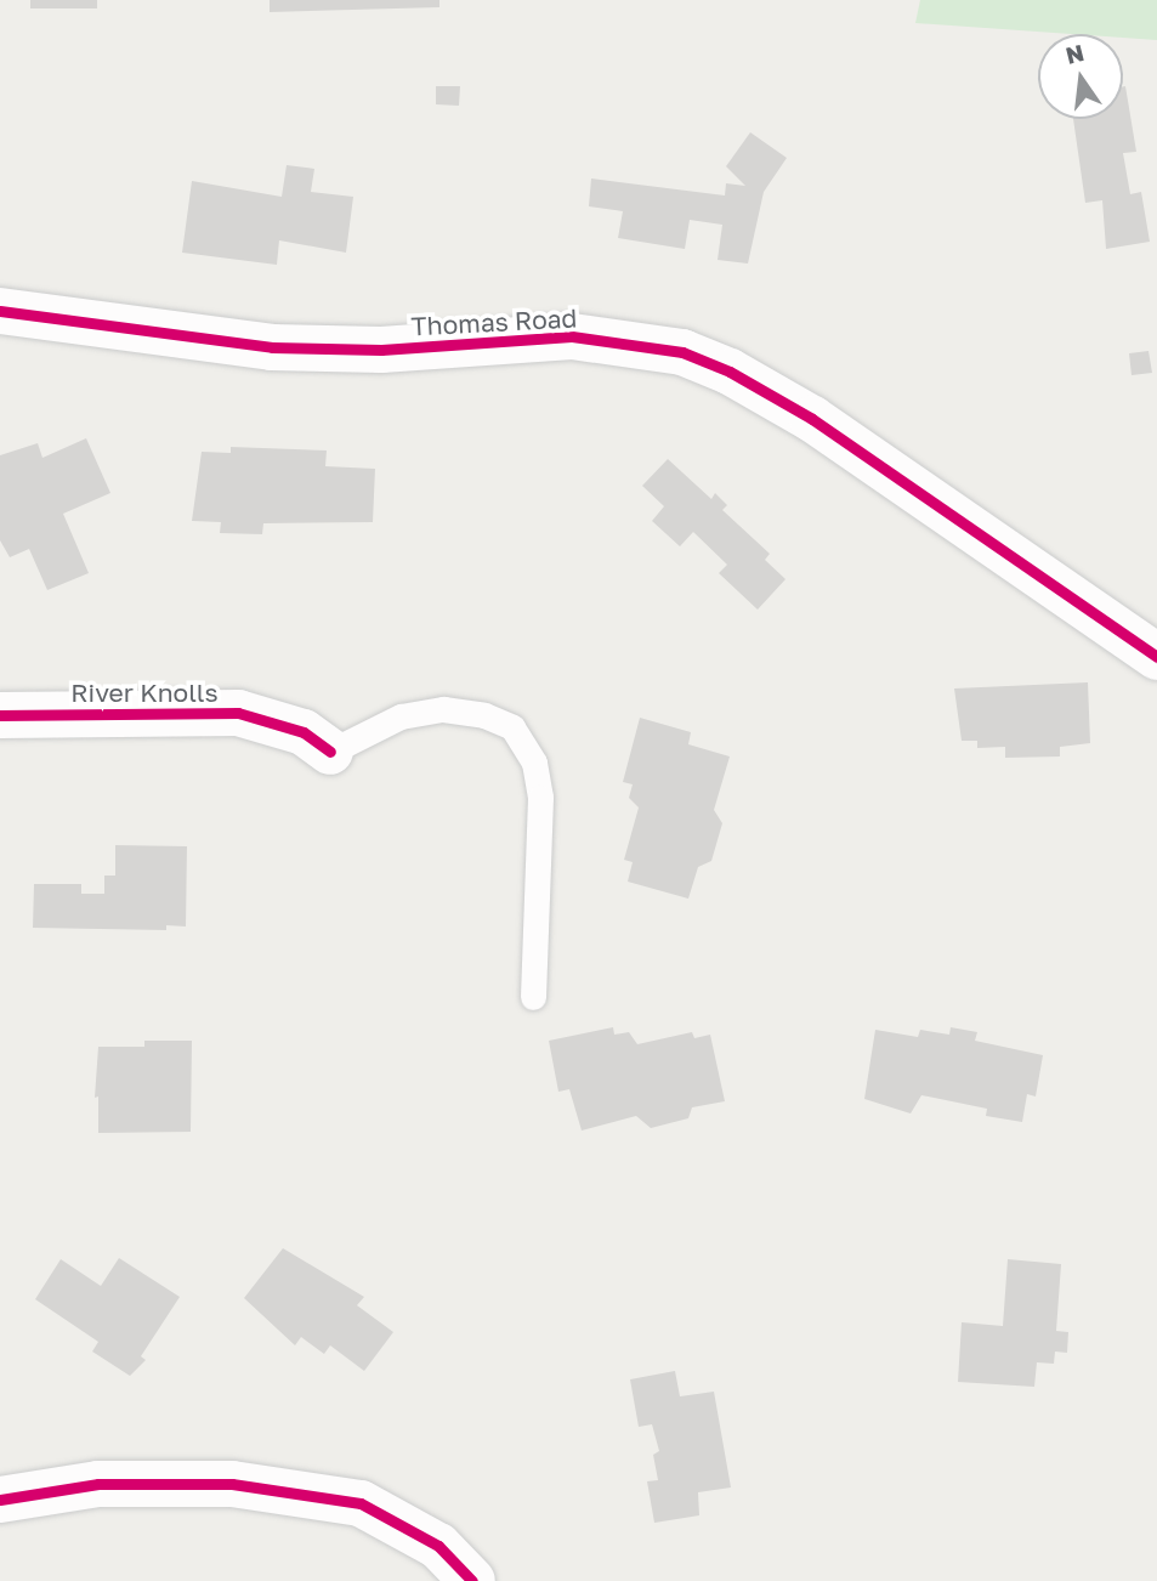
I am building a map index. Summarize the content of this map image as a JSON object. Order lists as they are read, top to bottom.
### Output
{
  "streets": {
    "street": ["Thomas Road", "River Knolls"]
  },
  "north": "top"
}
